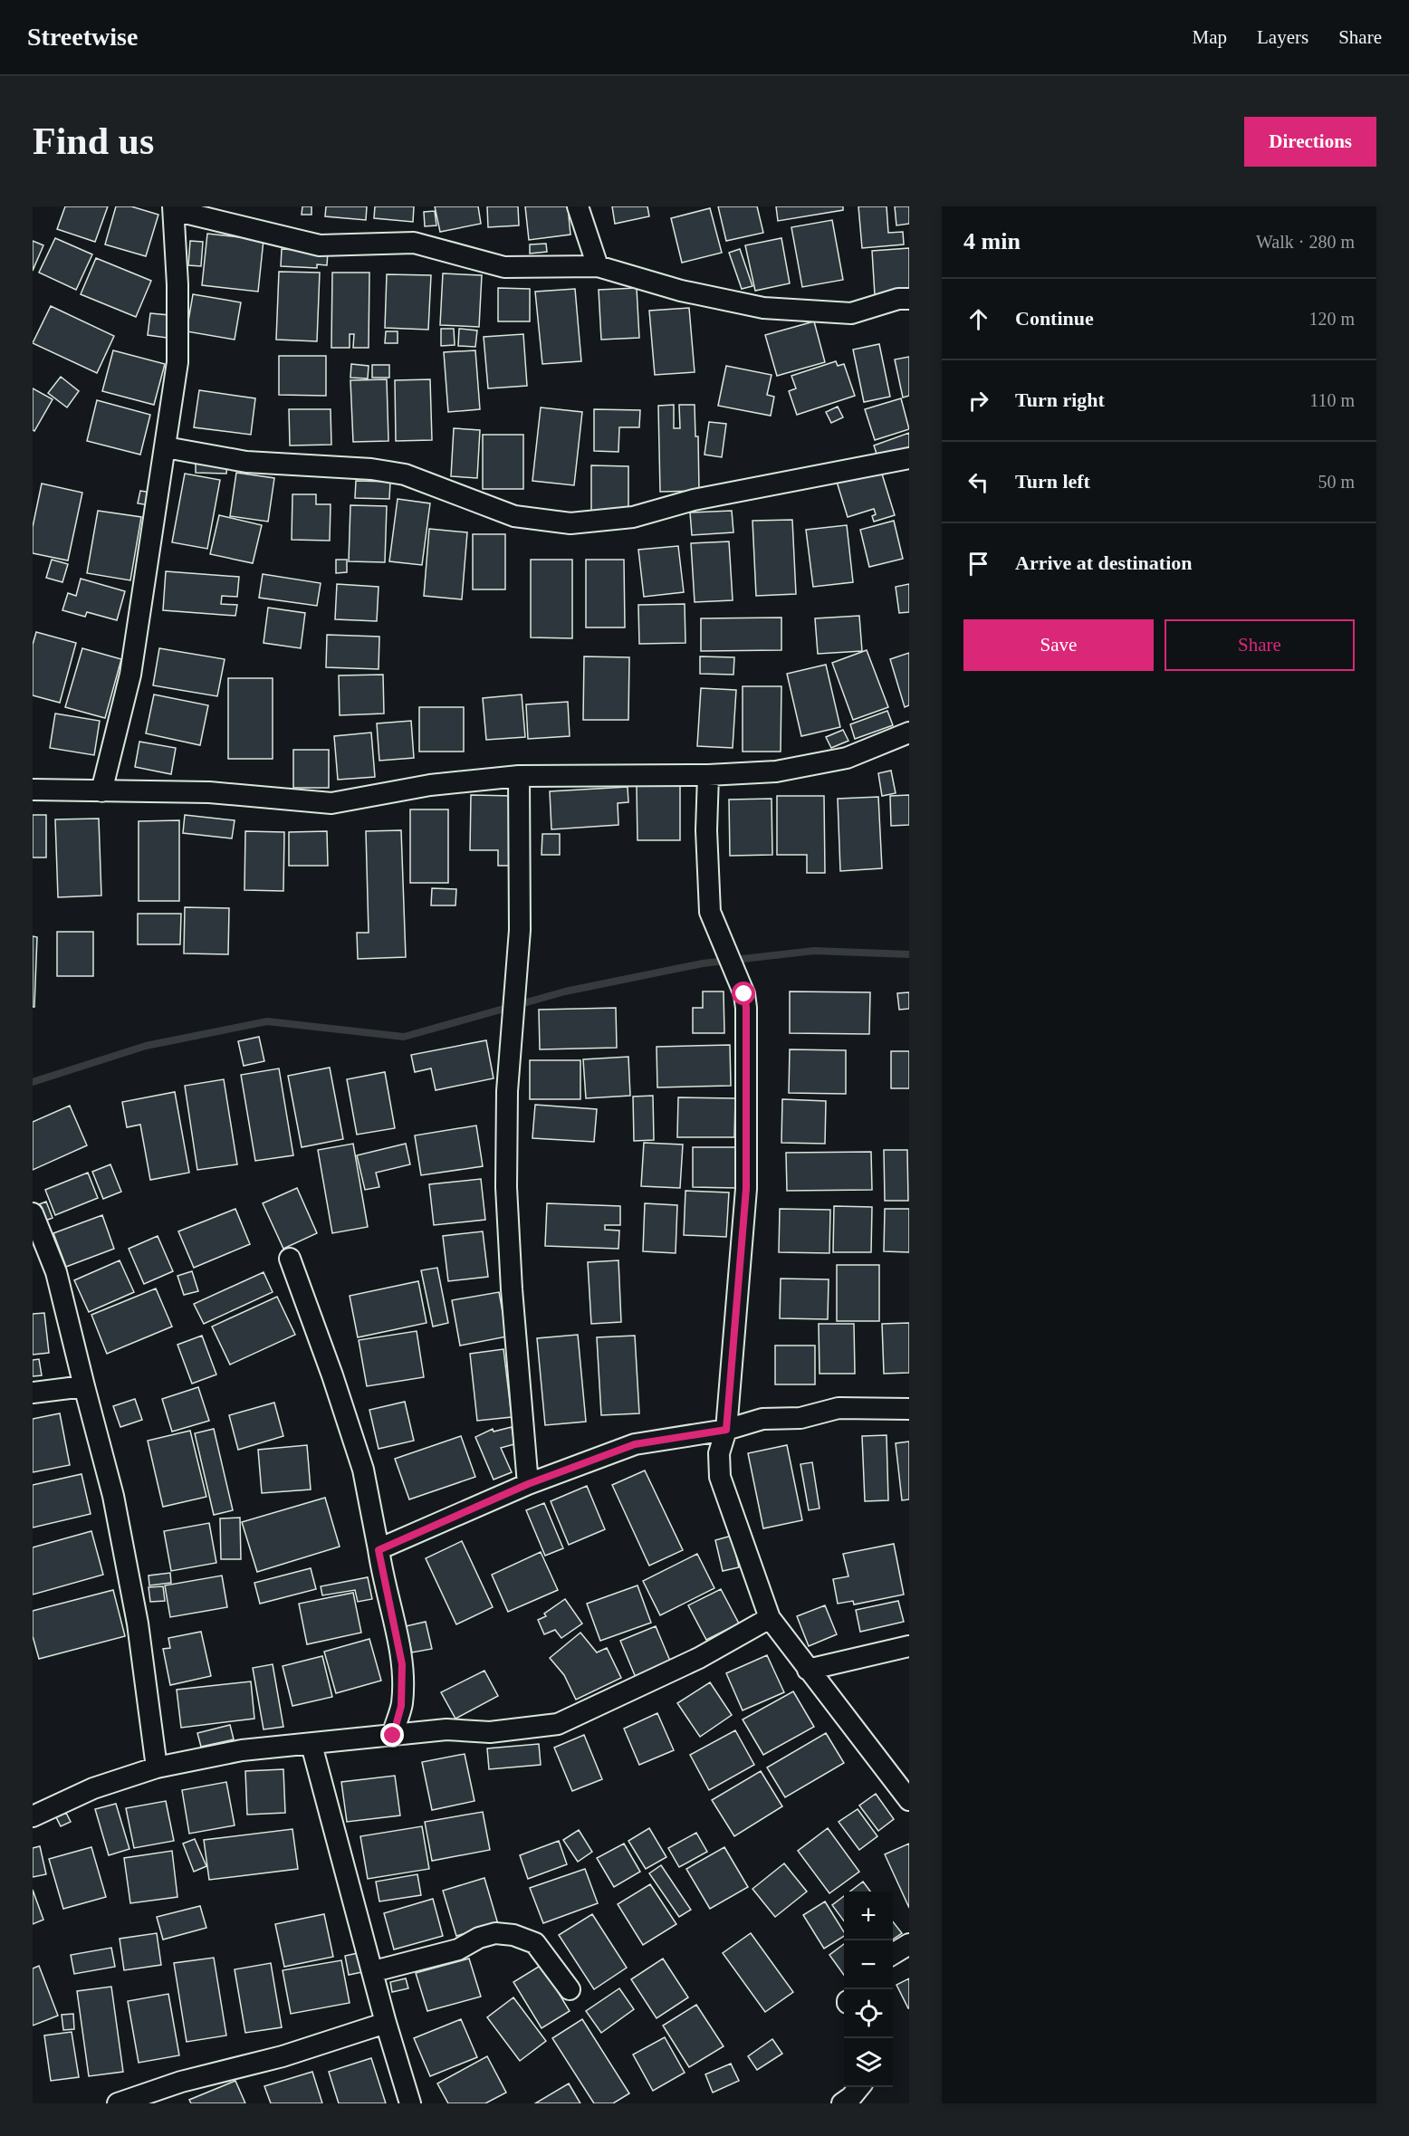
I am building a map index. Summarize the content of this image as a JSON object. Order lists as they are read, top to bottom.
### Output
{
  "page": {
    "header": "Streetwise",
    "nav": ["Map", "Layers", "Share"],
    "buttons": [
      "Directions",
      ["Save", "Share"]
    ],
    "title": "Find us",
    "heading": ["4 min", "Walk · 280 m"],
    "list": [
      ["Continue", "120 m"],
      ["Turn right", "110 m"],
      ["Turn left", "50 m"],
      "Arrive at destination"
    ],
    "map_buttons": ["+", "−"]
  }
}
